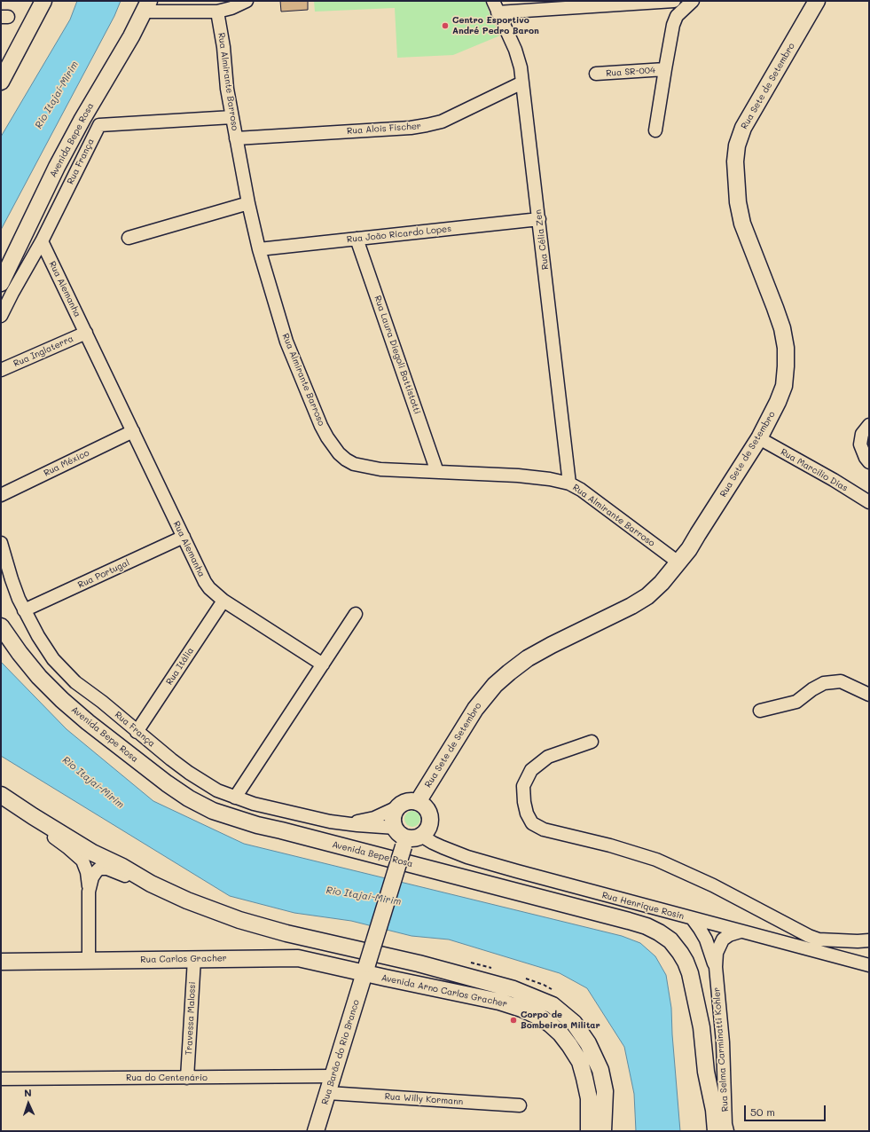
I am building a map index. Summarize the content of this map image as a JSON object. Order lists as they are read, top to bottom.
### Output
{
  "streets": {
    "main road": [
      "Rua Sete de Setembro",
      "Avenida Bepe Rosa",
      "Rua Carlos Gracher",
      "Avenida Arno Carlos Gracher",
      "Rua Barão do Rio Branco"
    ],
    "street": [
      "Rua SR-004",
      "Rua Almirante Barroso",
      "Rua Alois Fischer",
      "Rua França",
      "Rua João Ricardo Lopes",
      "Rua Célia Zen",
      "Rua Alemanha",
      "Rua Inglaterra",
      "Rua Laura Diegoli Battistotti",
      "Rua México",
      "Rua Marcílio Dias",
      "Rua Portugal",
      "Rua Itália",
      "Rua Henrique Rosin",
      "Travessa Malossi",
      "Rua Selma Carminatti Kohler",
      "Rua do Centenário",
      "Rua Willy Kormann"
    ]
  },
  "crossings": [
    ["Rua Almirante Barroso", "Rua Sete de Setembro"],
    ["Rua Almirante Barroso", "Rua Alois Fischer"],
    ["Rua Almirante Barroso", "Rua França"],
    ["Rua Almirante Barroso", "Rua João Ricardo Lopes"],
    ["Rua Almirante Barroso", "Rua Célia Zen"],
    ["Rua Almirante Barroso", "Rua Laura Diegoli Battistotti"],
    ["Rua Sete de Setembro", "Rua França"],
    ["Rua Sete de Setembro", "Rua Marcílio Dias"],
    ["Rua Sete de Setembro", "Rua Henrique Rosin"],
    ["Rua Sete de Setembro", "Rua Barão do Rio Branco"],
    ["Rua Alois Fischer", "Rua Célia Zen"],
    ["Avenida Bepe Rosa", "Rua Selma Carminatti Kohler"],
    ["Rua França", "Rua Alemanha"],
    ["Rua França", "Rua Portugal"],
    ["Rua França", "Rua Itália"],
    ["Rua França", "Rua Henrique Rosin"],
    ["Rua França", "Rua Barão do Rio Branco"],
    ["Rua João Ricardo Lopes", "Rua Célia Zen"],
    ["Rua João Ricardo Lopes", "Rua Laura Diegoli Battistotti"],
    ["Rua Alemanha", "Rua Inglaterra"],
    ["Rua Alemanha", "Rua México"],
    ["Rua Alemanha", "Rua Portugal"],
    ["Rua Alemanha", "Rua Itália"],
    ["Rua Henrique Rosin", "Rua Selma Carminatti Kohler"],
    ["Rua Henrique Rosin", "Rua Barão do Rio Branco"],
    ["Rua Carlos Gracher", "Avenida Arno Carlos Gracher"],
    ["Rua Carlos Gracher", "Travessa Malossi"],
    ["Rua Carlos Gracher", "Rua Barão do Rio Branco"],
    ["Avenida Arno Carlos Gracher", "Rua Barão do Rio Branco"],
    ["Travessa Malossi", "Rua do Centenário"],
    ["Rua Barão do Rio Branco", "Rua do Centenário"],
    ["Rua Barão do Rio Branco", "Rua Willy Kormann"]
  ],
  "water": ["Rio Itajaí-Mirim"],
  "places": ["Centro Esportivo André Pedro Baron", "Corpo de Bombeiros Militar"],
  "scale_bar": "50 m",
  "north": "top"
}
